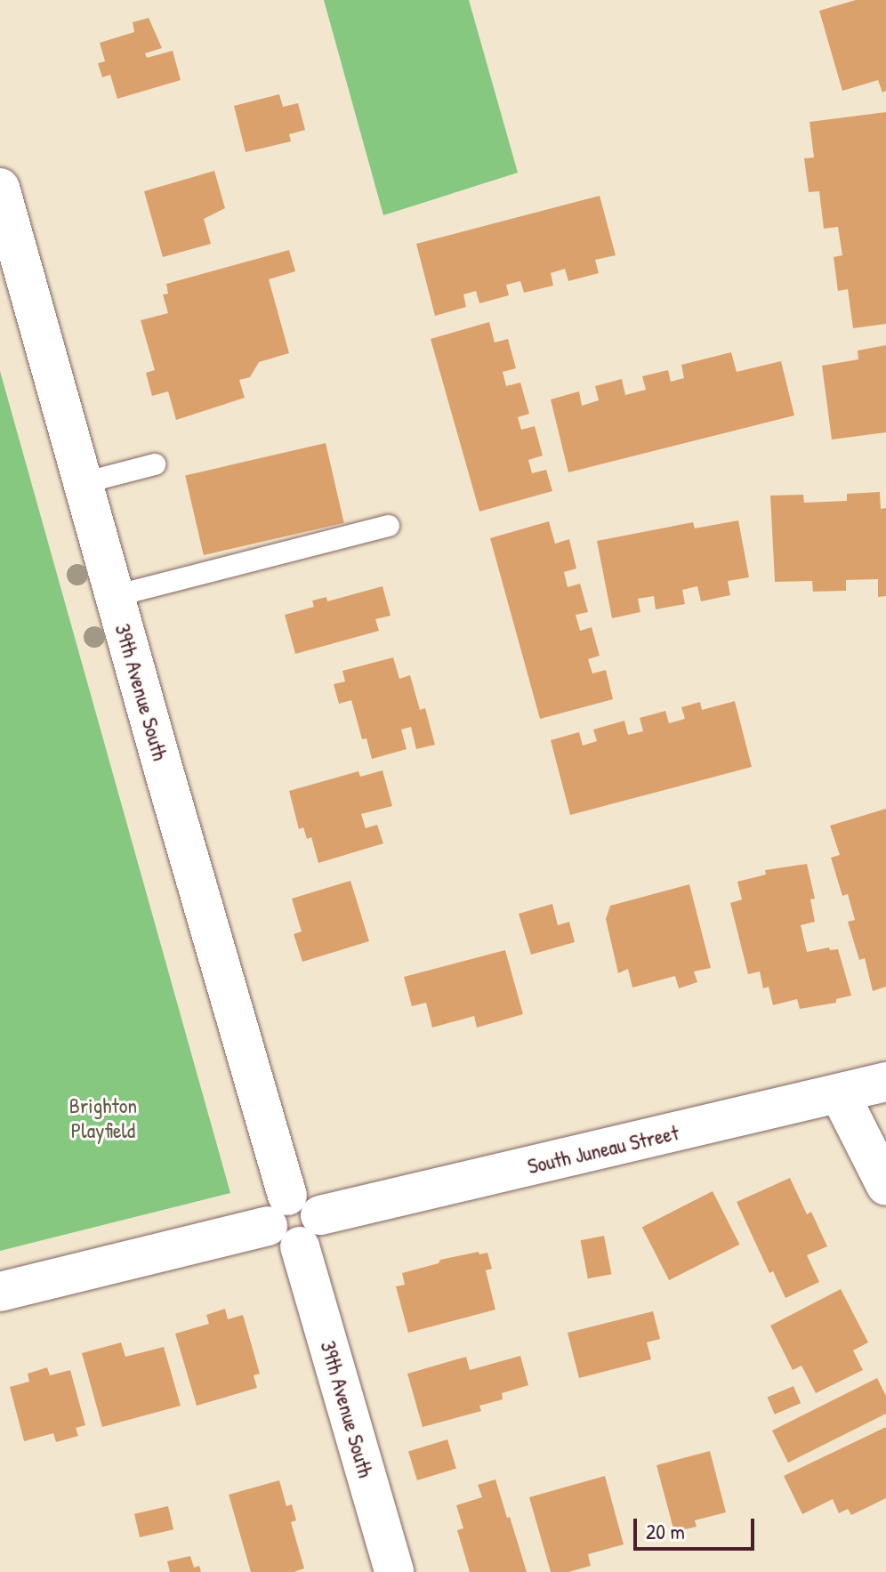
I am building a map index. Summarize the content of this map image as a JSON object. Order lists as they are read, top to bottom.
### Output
{
  "streets": {
    "street": ["39th Avenue South", "South Juneau Street"]
  },
  "crossings": [
    ["39th Avenue South", "South Juneau Street"]
  ],
  "parks": ["Brighton Playfield"],
  "scale_bar": "20 m"
}
